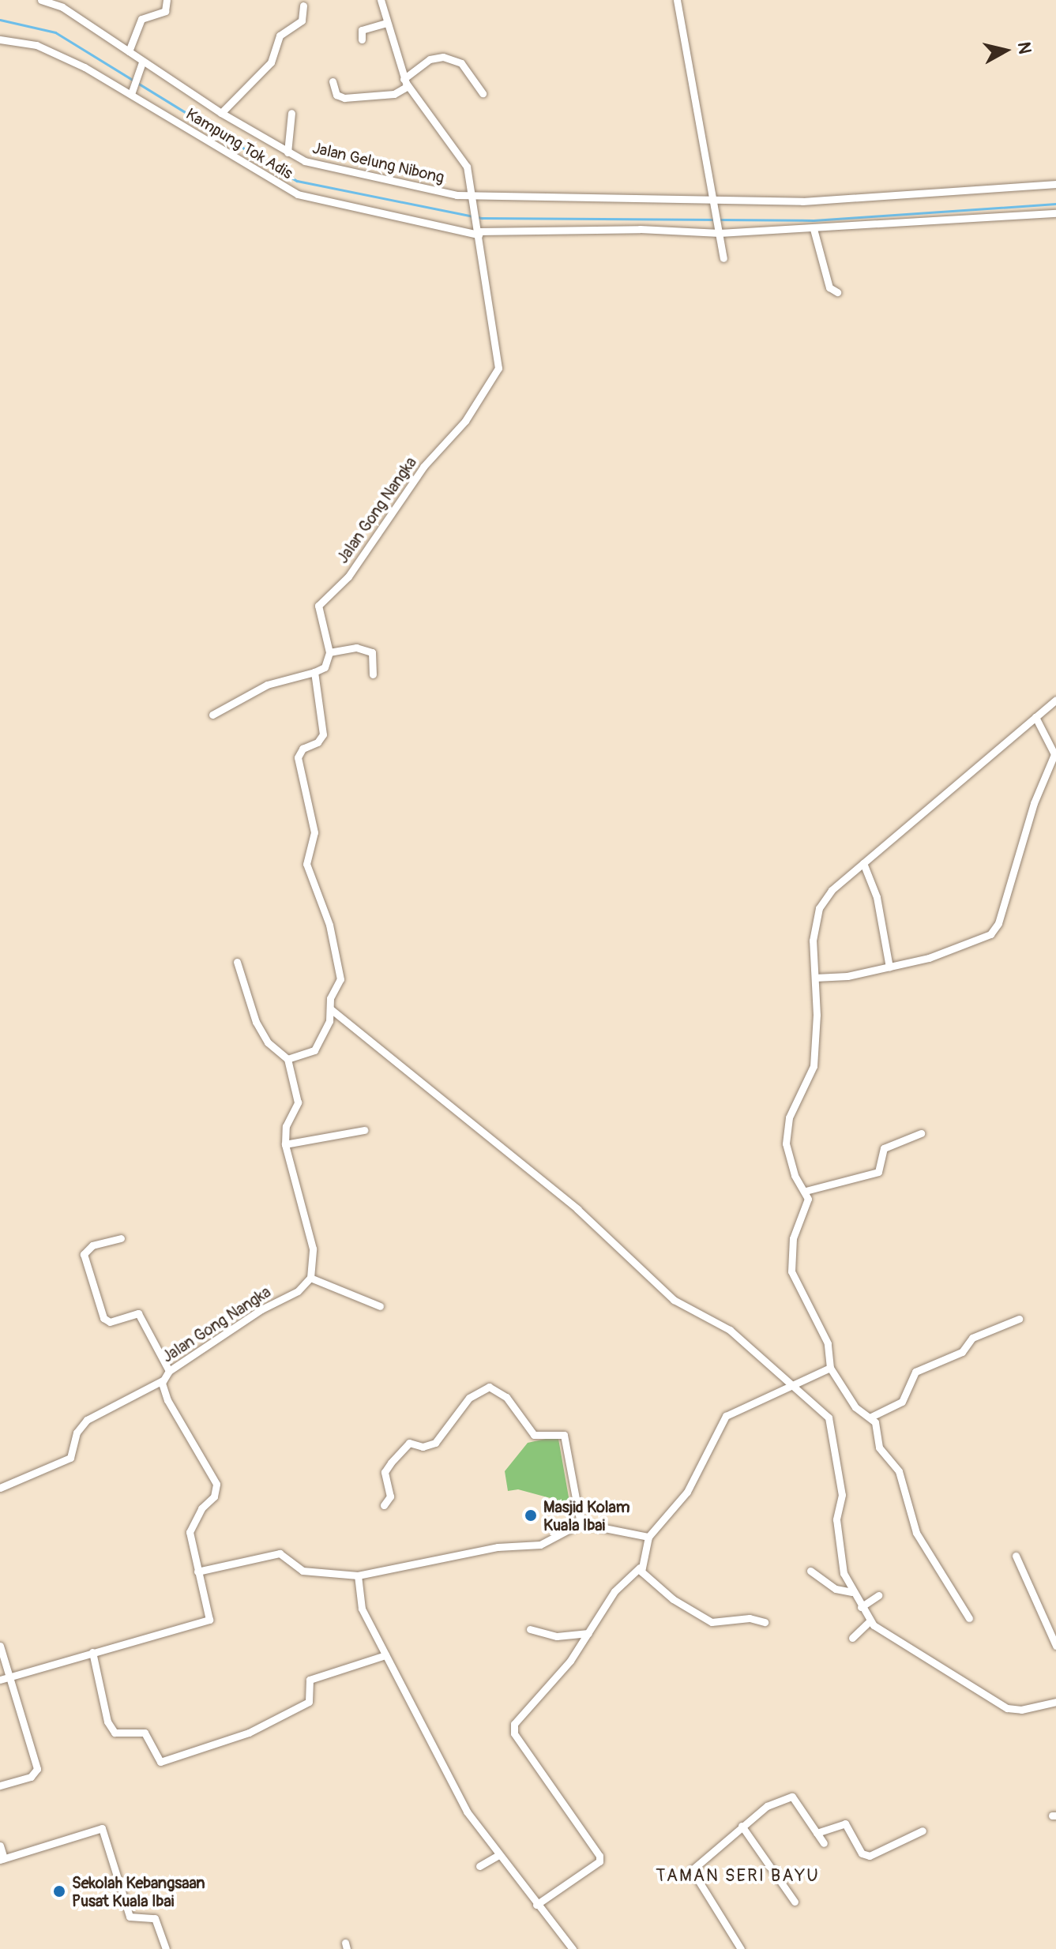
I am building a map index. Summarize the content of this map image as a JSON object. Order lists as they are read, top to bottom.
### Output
{
  "streets": {
    "street": ["Kampung Tok Adis", "Jalan Gelung Nibong", "Jalan Gong Nangka"]
  },
  "crossings": [
    ["Kampung Tok Adis", "Jalan Gong Nangka"]
  ],
  "districts": ["TAMAN SERI BAYU"],
  "places": ["Masjid Kolam Kuala Ibai", "Sekolah Kebangsaan Pusat Kuala Ibai"],
  "north": "right"
}
